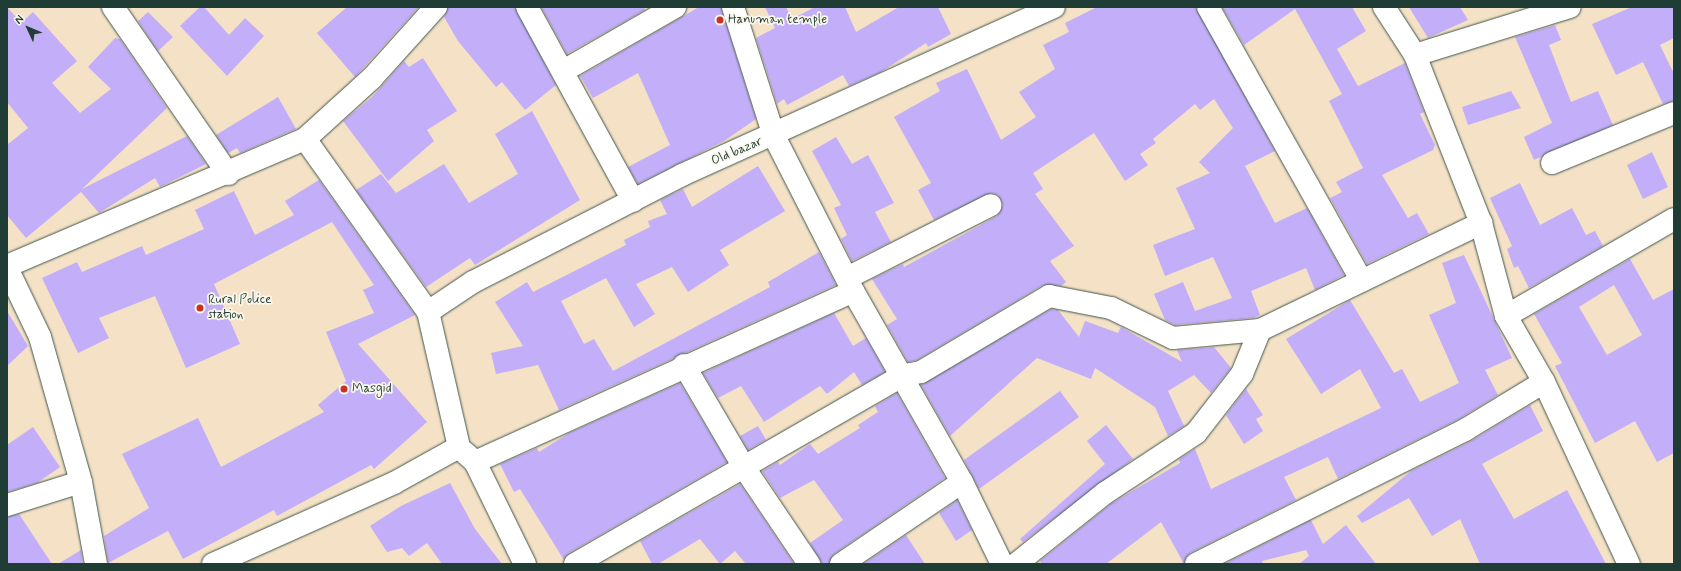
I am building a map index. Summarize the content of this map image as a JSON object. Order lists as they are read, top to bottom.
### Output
{
  "streets": {
    "street": ["Old bazar"]
  },
  "places": ["Hanuman temple", "Rural Police station", "Masgid"],
  "north": "top left"
}
